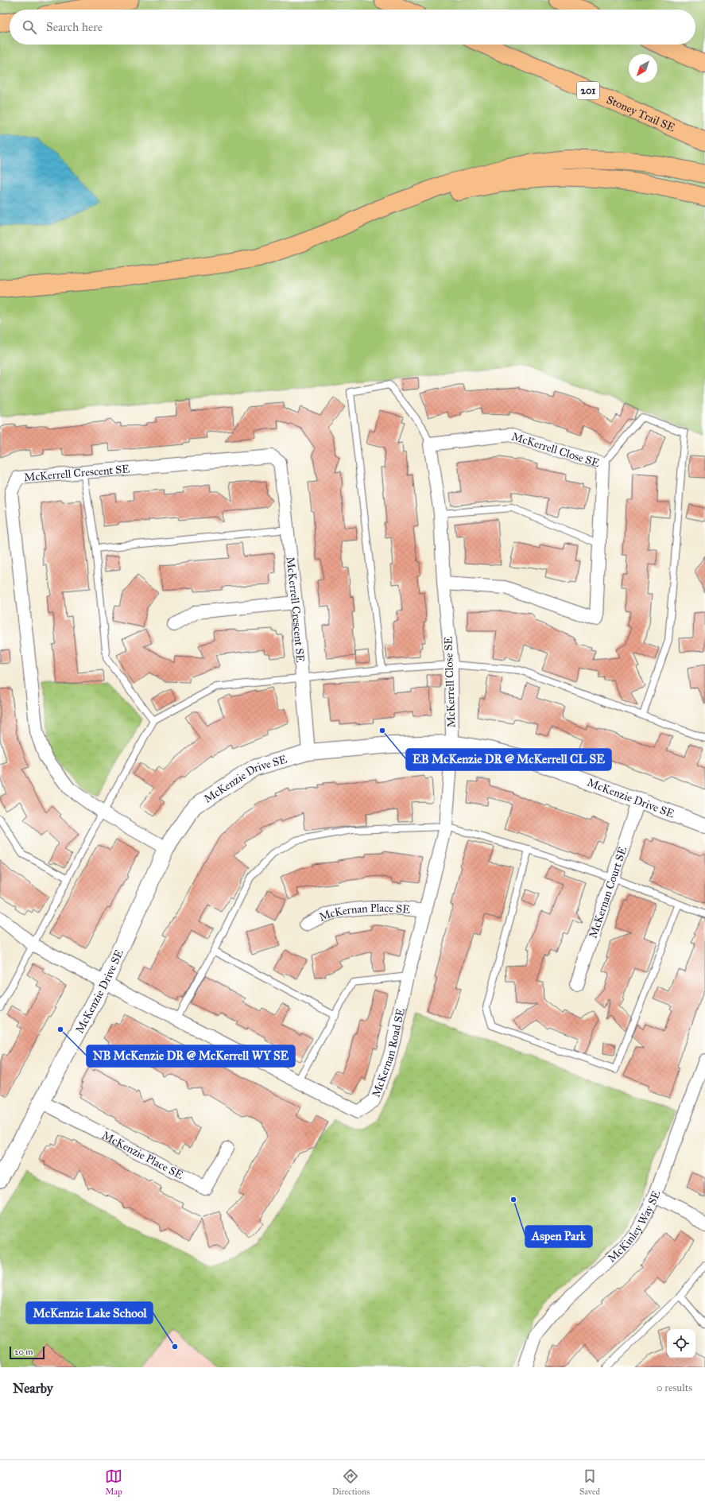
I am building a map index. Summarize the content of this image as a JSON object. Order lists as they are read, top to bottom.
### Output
{
  "streets": {
    "highway": ["201", "Stoney Trail SE"],
    "street": [
      "McKerrell Close SE",
      "McKerrell Crescent SE",
      "McKenzie Drive SE",
      "McKernan Court SE",
      "McKernan Place SE",
      "McKernan Road SE",
      "McKenzie Place SE",
      "McKinley Way SE"
    ]
  },
  "crossings": [
    ["McKerrell Close SE", "McKenzie Drive SE"],
    ["McKerrell Close SE", "McKernan Road SE"],
    ["McKerrell Crescent SE", "McKenzie Drive SE"],
    ["McKenzie Drive SE", "McKernan Court SE"],
    ["McKenzie Drive SE", "McKernan Road SE"],
    ["McKenzie Drive SE", "McKenzie Place SE"],
    ["McKernan Place SE", "McKernan Road SE"]
  ],
  "places": [
    "EB McKenzie DR @ McKerrell CL SE",
    "NB McKenzie DR @ McKerrell WY SE",
    "Aspen Park",
    "McKenzie Lake School"
  ],
  "scale_bar": "20 m",
  "north": "bottom left",
  "page": {
    "search": "Search here",
    "scale": "20 m",
    "heading": ["Nearby", "0 results"],
    "nav": ["Map", "Directions", "Saved"]
  }
}
